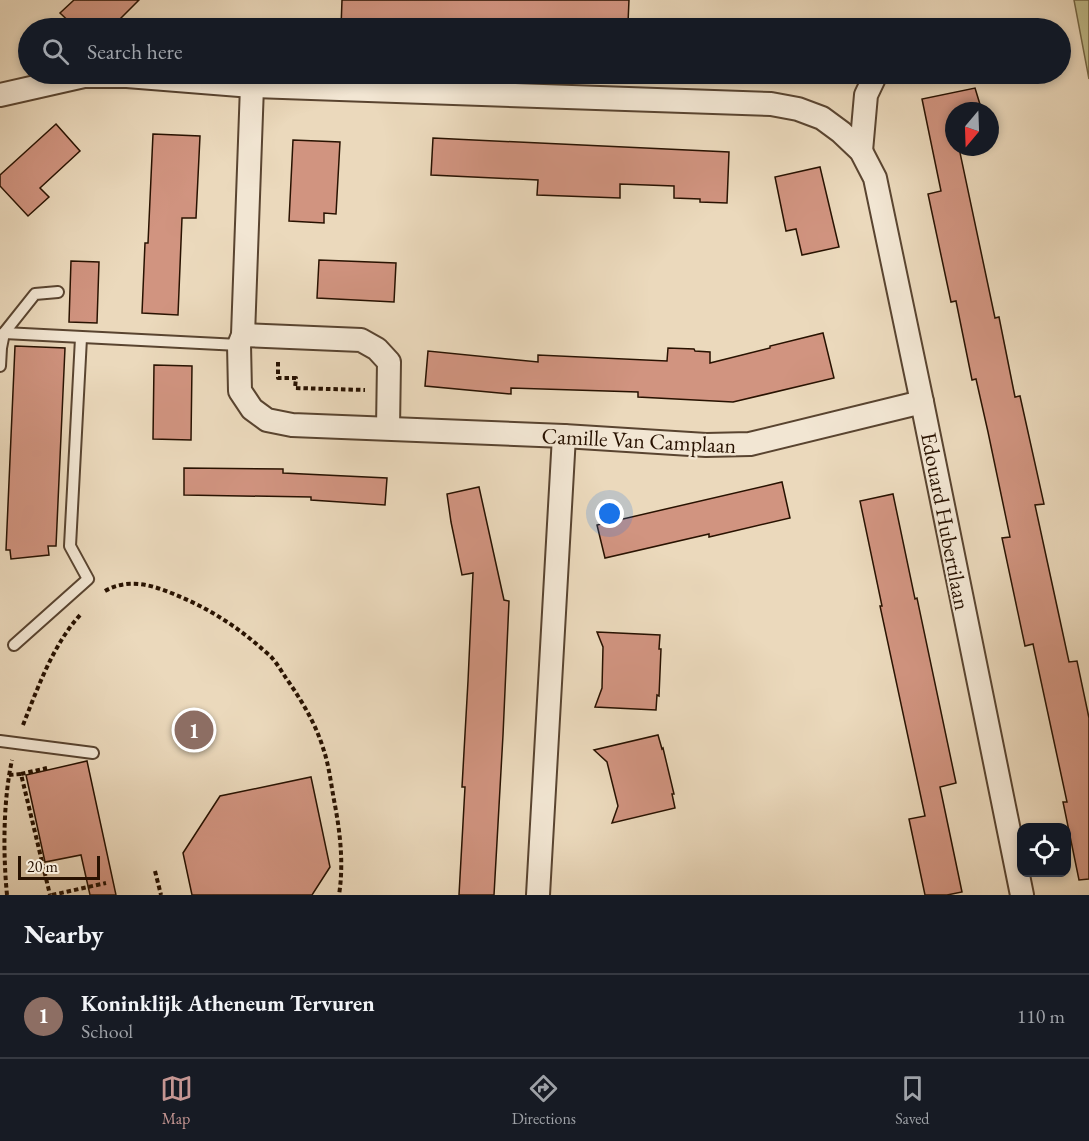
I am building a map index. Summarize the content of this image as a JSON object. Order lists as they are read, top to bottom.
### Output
{
  "streets": {
    "street": ["Camille Van Camplaan", "Edouard Hubertilaan"]
  },
  "crossings": [
    ["Camille Van Camplaan", "Edouard Hubertilaan"]
  ],
  "scale_bar": "20 m",
  "north": "bottom",
  "page": {
    "search": "Search here",
    "pins": "1",
    "scale": "20 m",
    "heading": "Nearby",
    "list": [
      {
        "mark": "1",
        "name": "Koninklijk Atheneum Tervuren",
        "note": "School",
        "value": "110 m"
      }
    ],
    "nav": ["Map", "Directions", "Saved"]
  }
}
